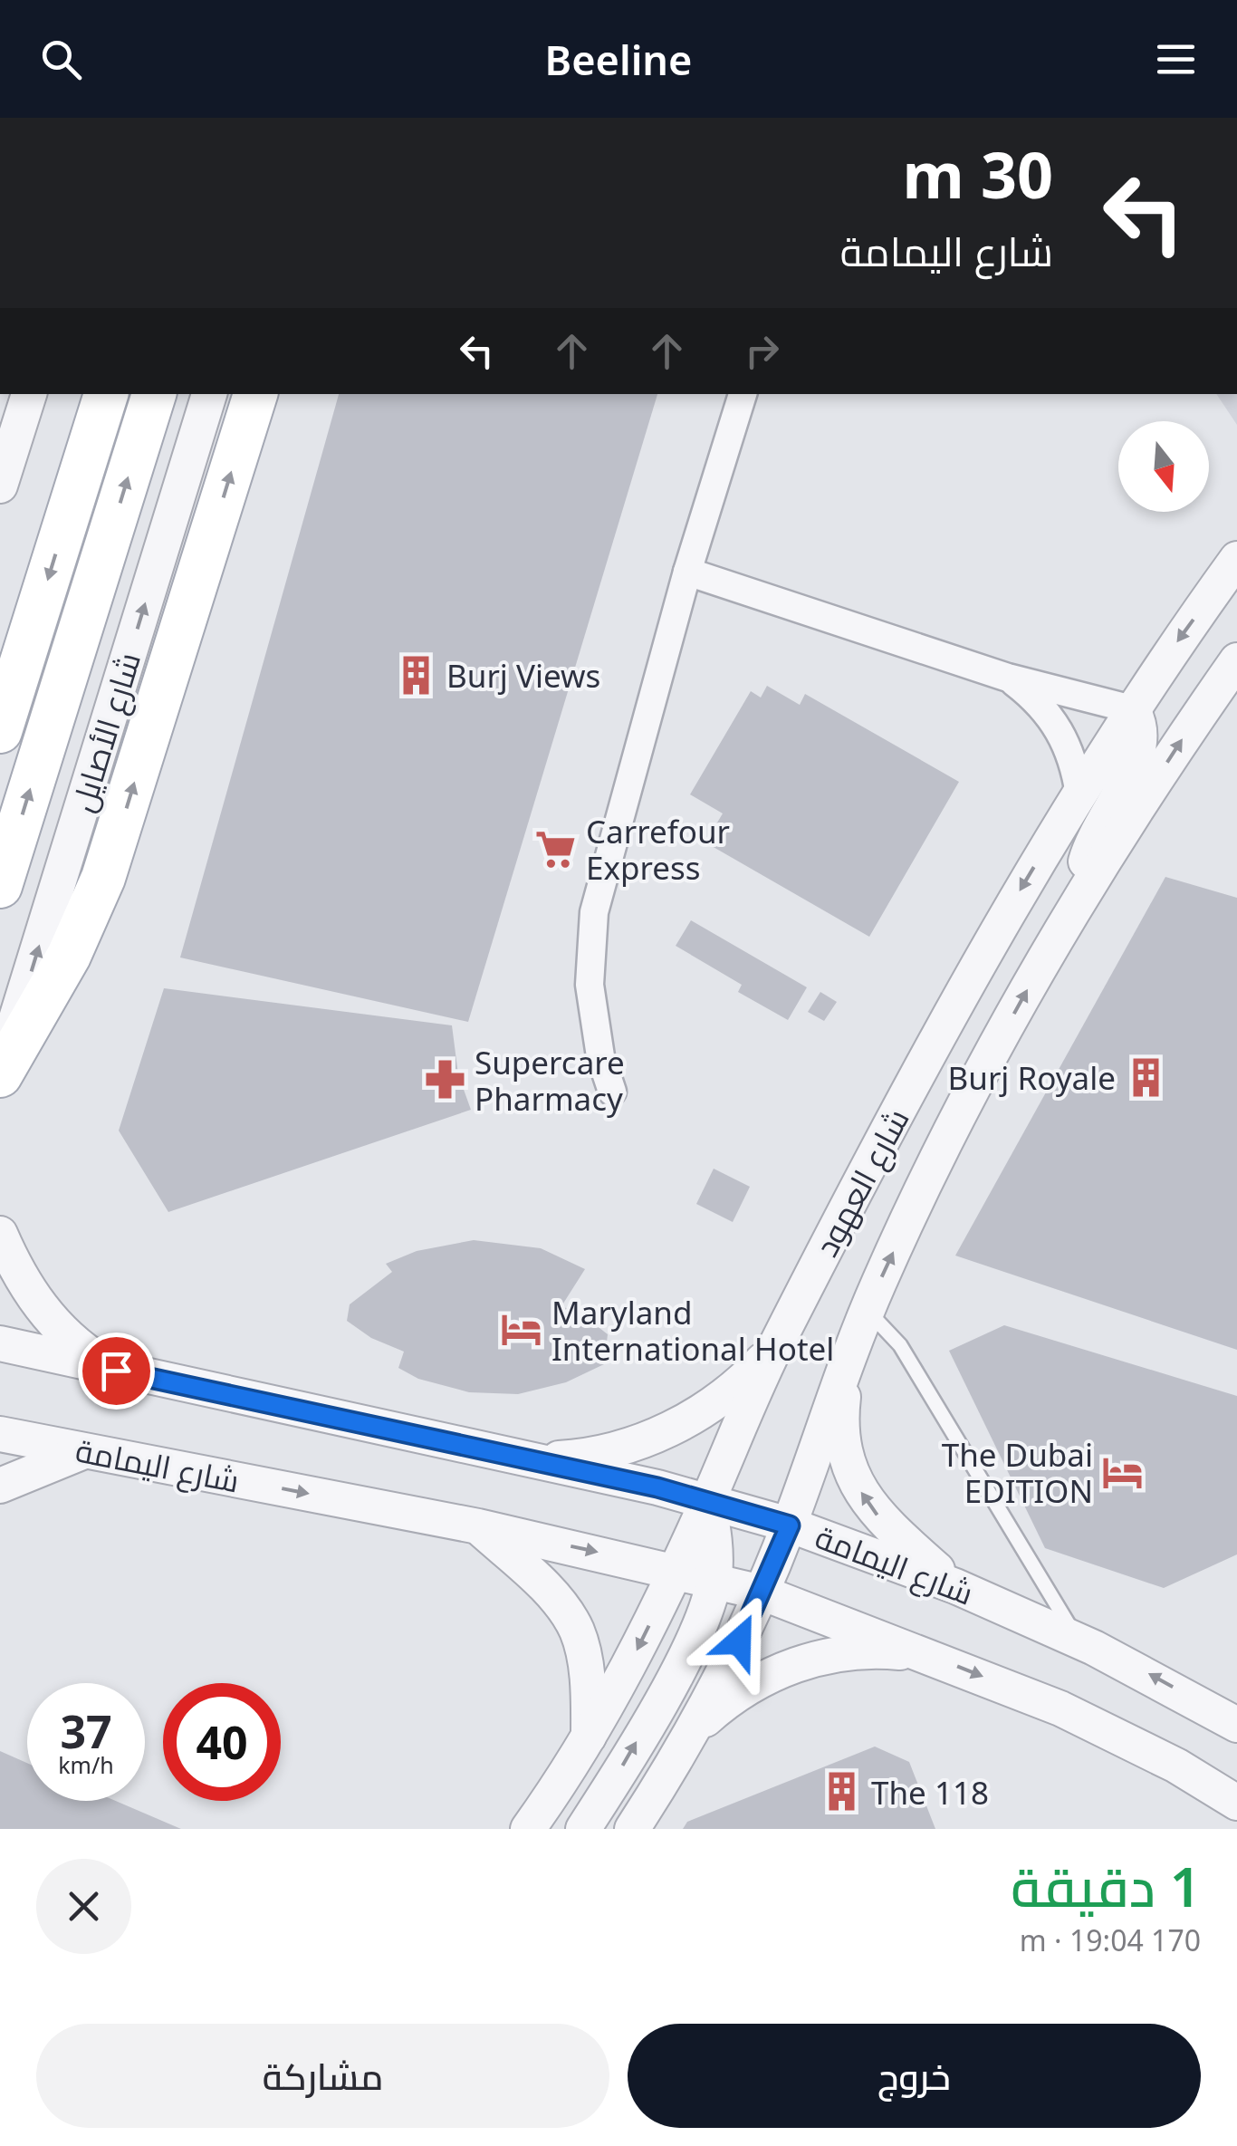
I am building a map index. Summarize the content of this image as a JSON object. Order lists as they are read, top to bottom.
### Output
{
  "streets": {
    "main road": ["شارع الأصايل"],
    "street": ["شارع العهود", "شارع اليمامة"]
  },
  "crossings": [
    ["شارع العهود", "شارع اليمامة"]
  ],
  "places": {
    "building": ["Burj Views", "Burj Royale", "The 118"],
    "supermarket": ["Carrefour Express"],
    "pharmacy": ["Supercare Pharmacy"],
    "hotel": ["Maryland International Hotel", "The Dubai EDITION"]
  },
  "north": "bottom",
  "page": {
    "header": "Beeline",
    "turn": ["30 m", "شارع اليمامة"],
    "speed": "37 km/h",
    "limit": "40",
    "heading": ["1 دقيقة", "170 m · 19:04"],
    "buttons": ["خروج", "مشاركة"]
  }
}
